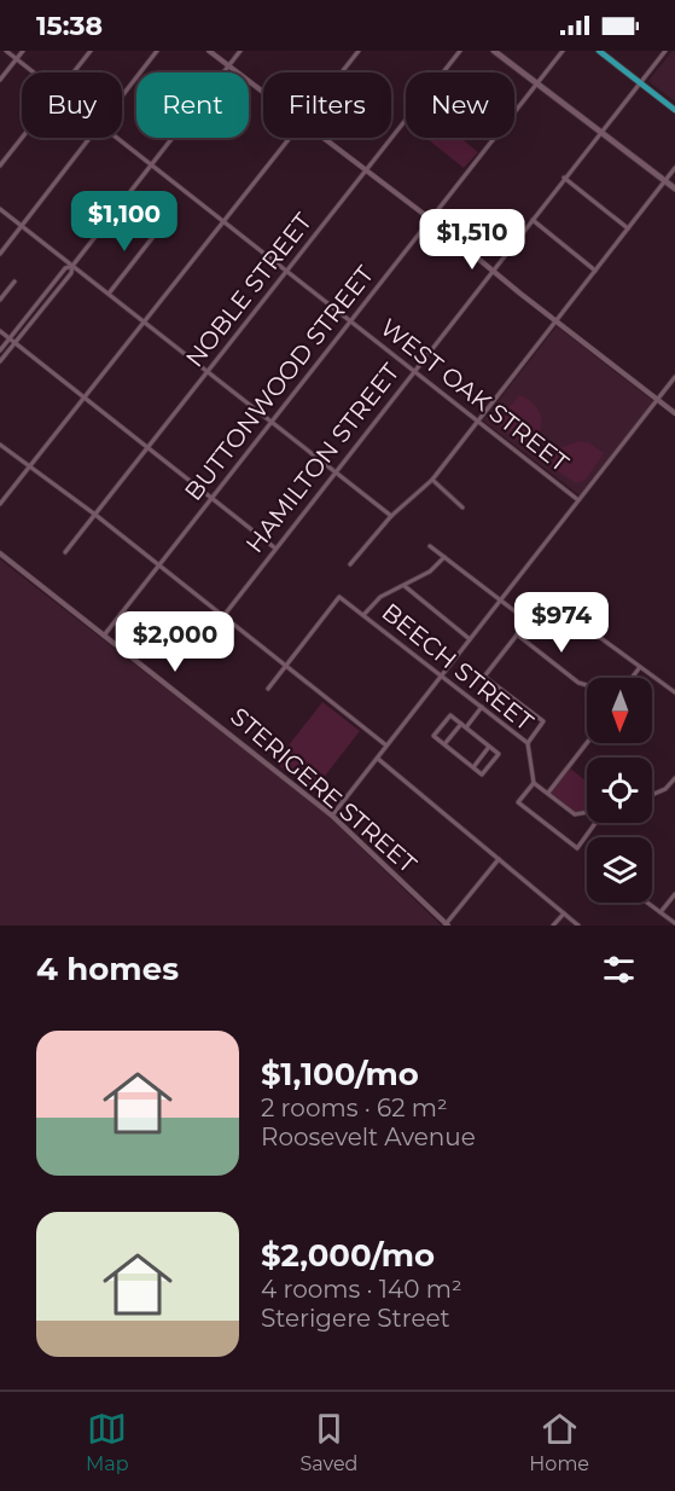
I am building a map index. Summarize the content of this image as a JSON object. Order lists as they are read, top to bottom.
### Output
{
  "streets": {
    "street": [
      "NOBLE STREET",
      "BUTTONWOOD STREET",
      "WEST OAK STREET",
      "HAMILTON STREET",
      "BEECH STREET",
      "STERIGERE STREET"
    ]
  },
  "crossings": [
    ["NOBLE STREET", "WEST OAK STREET"],
    ["BUTTONWOOD STREET", "WEST OAK STREET"],
    ["BUTTONWOOD STREET", "STERIGERE STREET"],
    ["WEST OAK STREET", "HAMILTON STREET"]
  ],
  "north": "bottom",
  "page": {
    "status": "15:38",
    "chip": [
      "Buy",
      "Rent",
      "Filters",
      "New"
    ],
    "price": [
      "$1,100",
      "$1,510",
      "$974",
      "$2,000"
    ],
    "heading": "4 homes",
    "list": [
      {
        "name": "$1,100/mo",
        "note": "2 rooms · 62 m² · Roosevelt Avenue"
      },
      {
        "name": "$2,000/mo",
        "note": "4 rooms · 140 m² · Sterigere Street"
      }
    ],
    "tabs": ["Map", "Saved", "Home"]
  }
}
